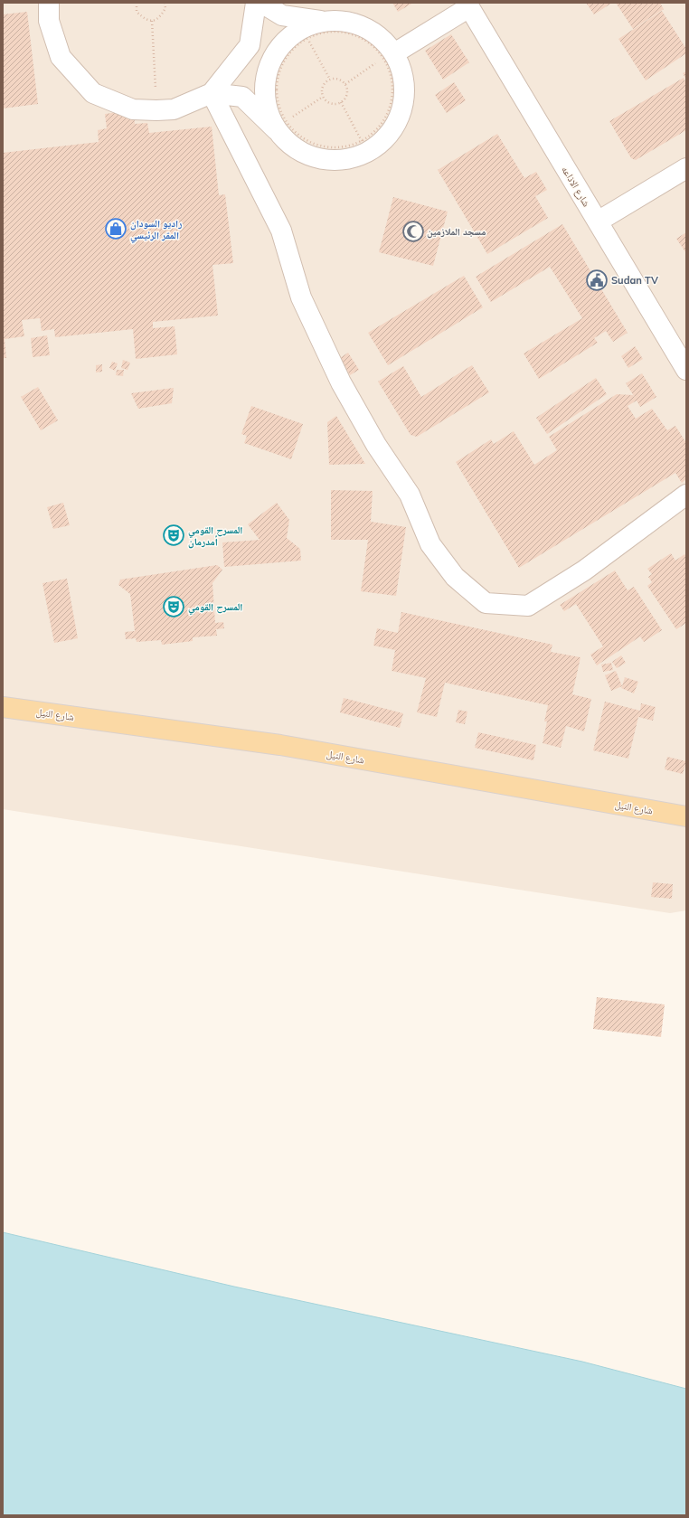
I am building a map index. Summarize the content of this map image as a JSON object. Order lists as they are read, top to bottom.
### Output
{
  "streets": {
    "main road": ["شارع النيل"],
    "street": ["شارع الاذاعه"]
  },
  "places": {
    "shop": ["راديو السودان المقر الرئيسي"],
    "mosque": ["مسجد الملازمين"],
    "public building": ["Sudan TV"],
    "theatre": ["المسرح القومي أمدرمان", "المسرح القومي"]
  }
}
